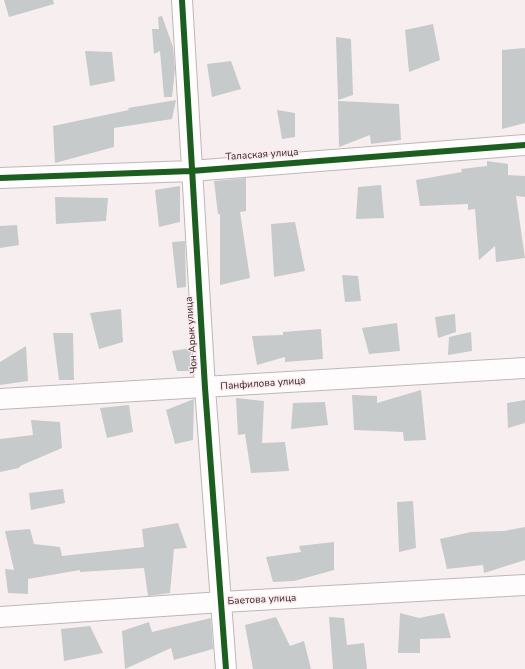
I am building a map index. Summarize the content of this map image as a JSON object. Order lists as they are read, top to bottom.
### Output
{
  "streets": {
    "street": [
      "Талаская улица",
      "Чон Арык улица",
      "Панфилова улица",
      "Баетова улица"
    ]
  },
  "crossings": [
    ["Талаская улица", "Чон Арык улица"],
    ["Чон Арык улица", "Панфилова улица"],
    ["Чон Арык улица", "Баетова улица"]
  ]
}
